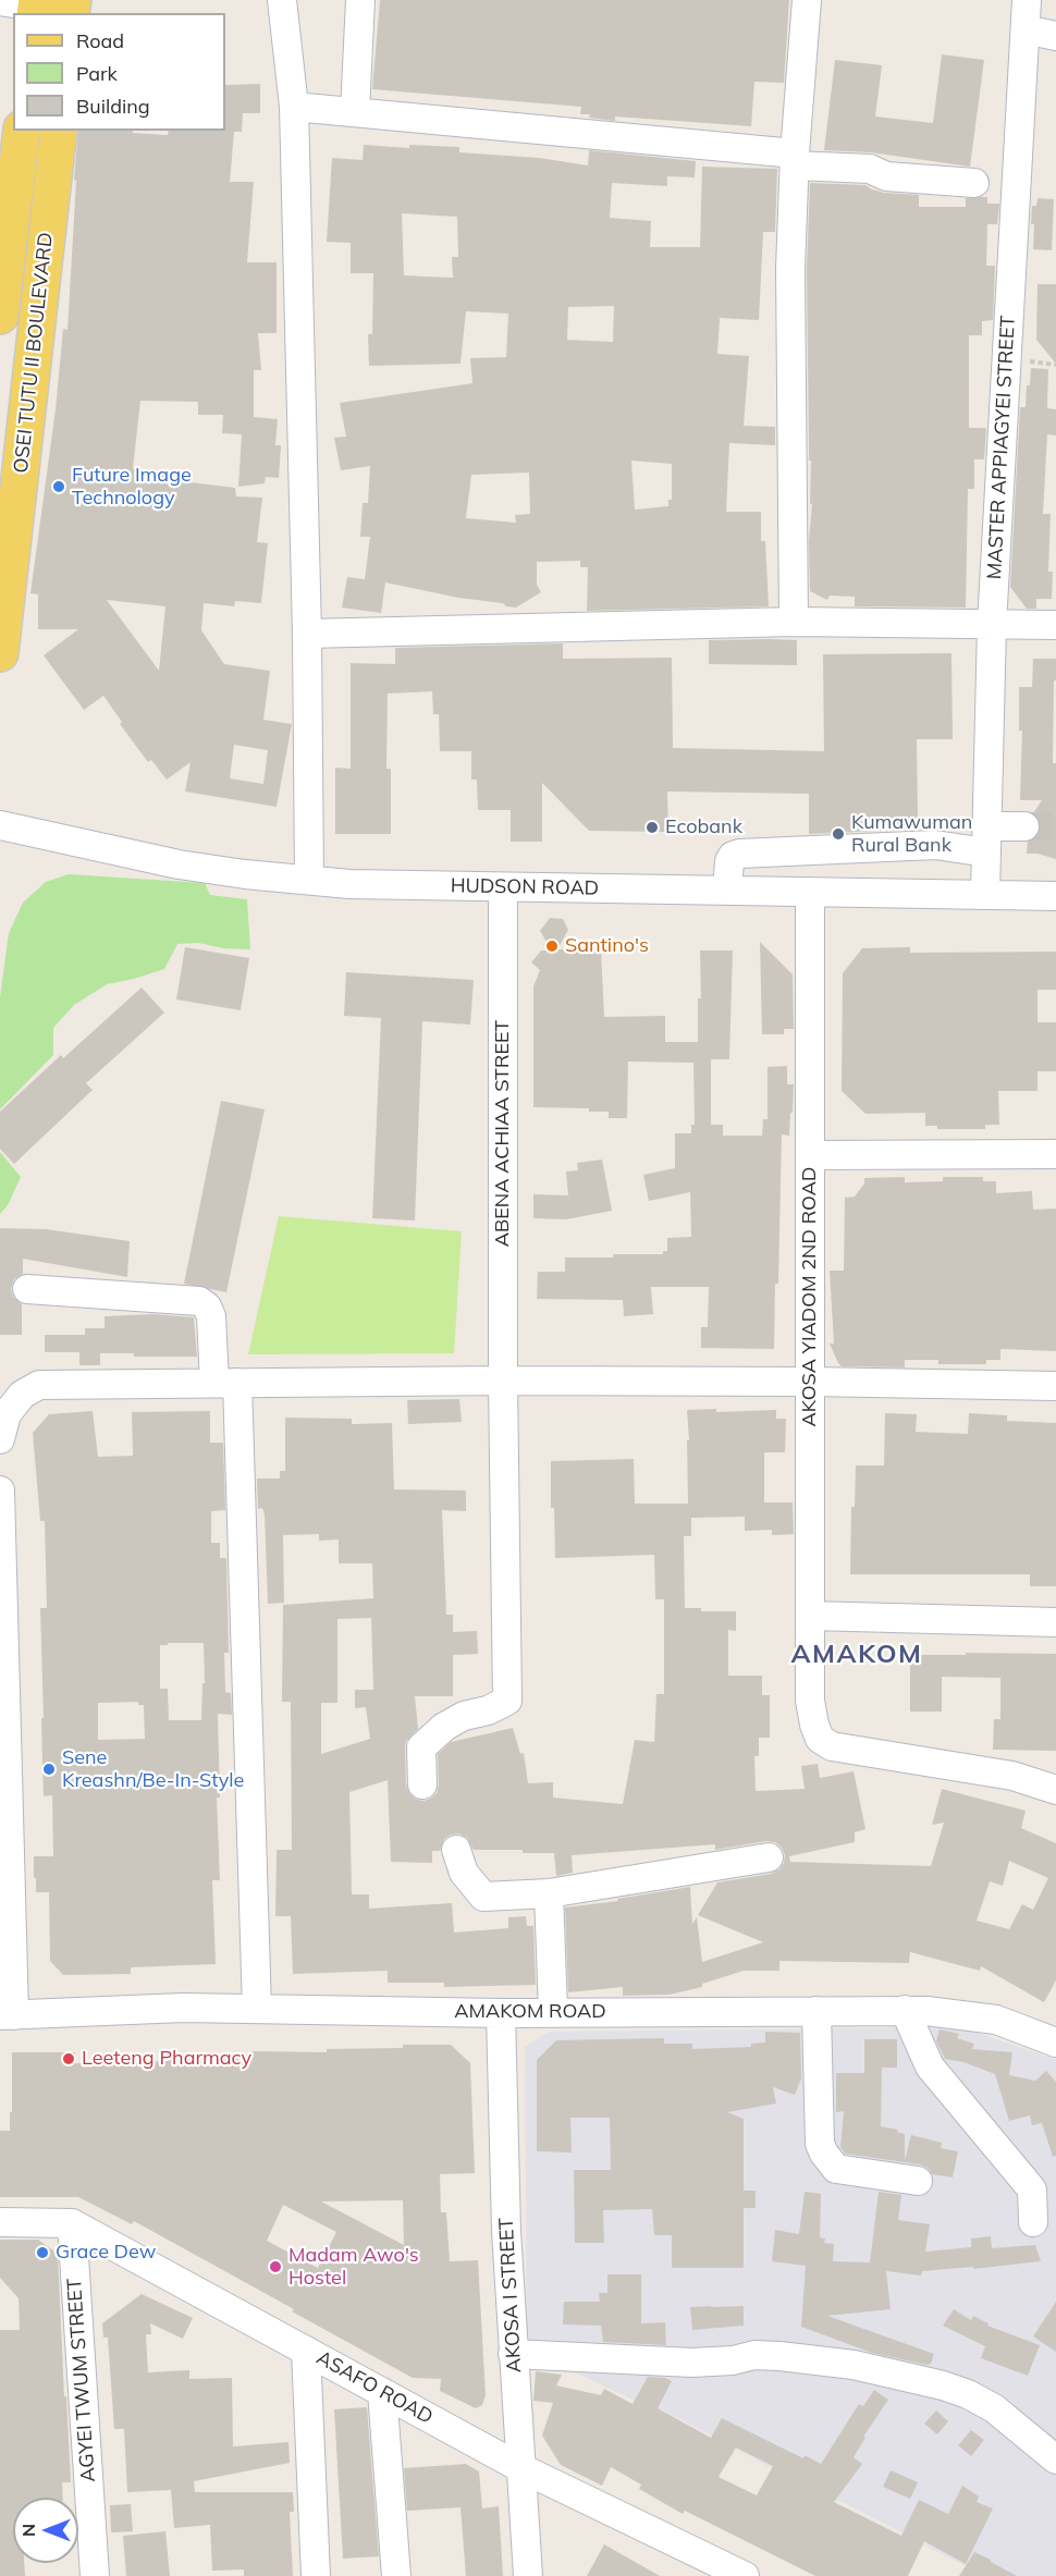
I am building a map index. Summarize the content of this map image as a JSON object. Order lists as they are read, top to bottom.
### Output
{
  "streets": {
    "main road": ["OSEI TUTU II BOULEVARD"],
    "street": [
      "MASTER APPIAGYEI STREET",
      "HUDSON ROAD",
      "ABENA ACHIAA STREET",
      "AKOSA YIADOM 2ND ROAD",
      "AMAKOM ROAD",
      "AKOSA I STREET",
      "AGYEI TWUM STREET",
      "ASAFO ROAD"
    ]
  },
  "crossings": [
    ["MASTER APPIAGYEI STREET", "HUDSON ROAD"],
    ["HUDSON ROAD", "ABENA ACHIAA STREET"],
    ["HUDSON ROAD", "AKOSA YIADOM 2ND ROAD"],
    ["AMAKOM ROAD", "AKOSA I STREET"],
    ["AKOSA I STREET", "ASAFO ROAD"],
    ["AGYEI TWUM STREET", "ASAFO ROAD"]
  ],
  "districts": ["AMAKOM"],
  "places": [
    "Future Image Technology",
    "Ecobank",
    "Kumawuman Rural Bank",
    "Santino's",
    "Sene Kreashn/Be-In-Style",
    "Leeteng Pharmacy",
    "Grace Dew",
    "Madam Awo's Hostel"
  ],
  "legend": ["Road", "Park", "Building"],
  "north": "left"
}
